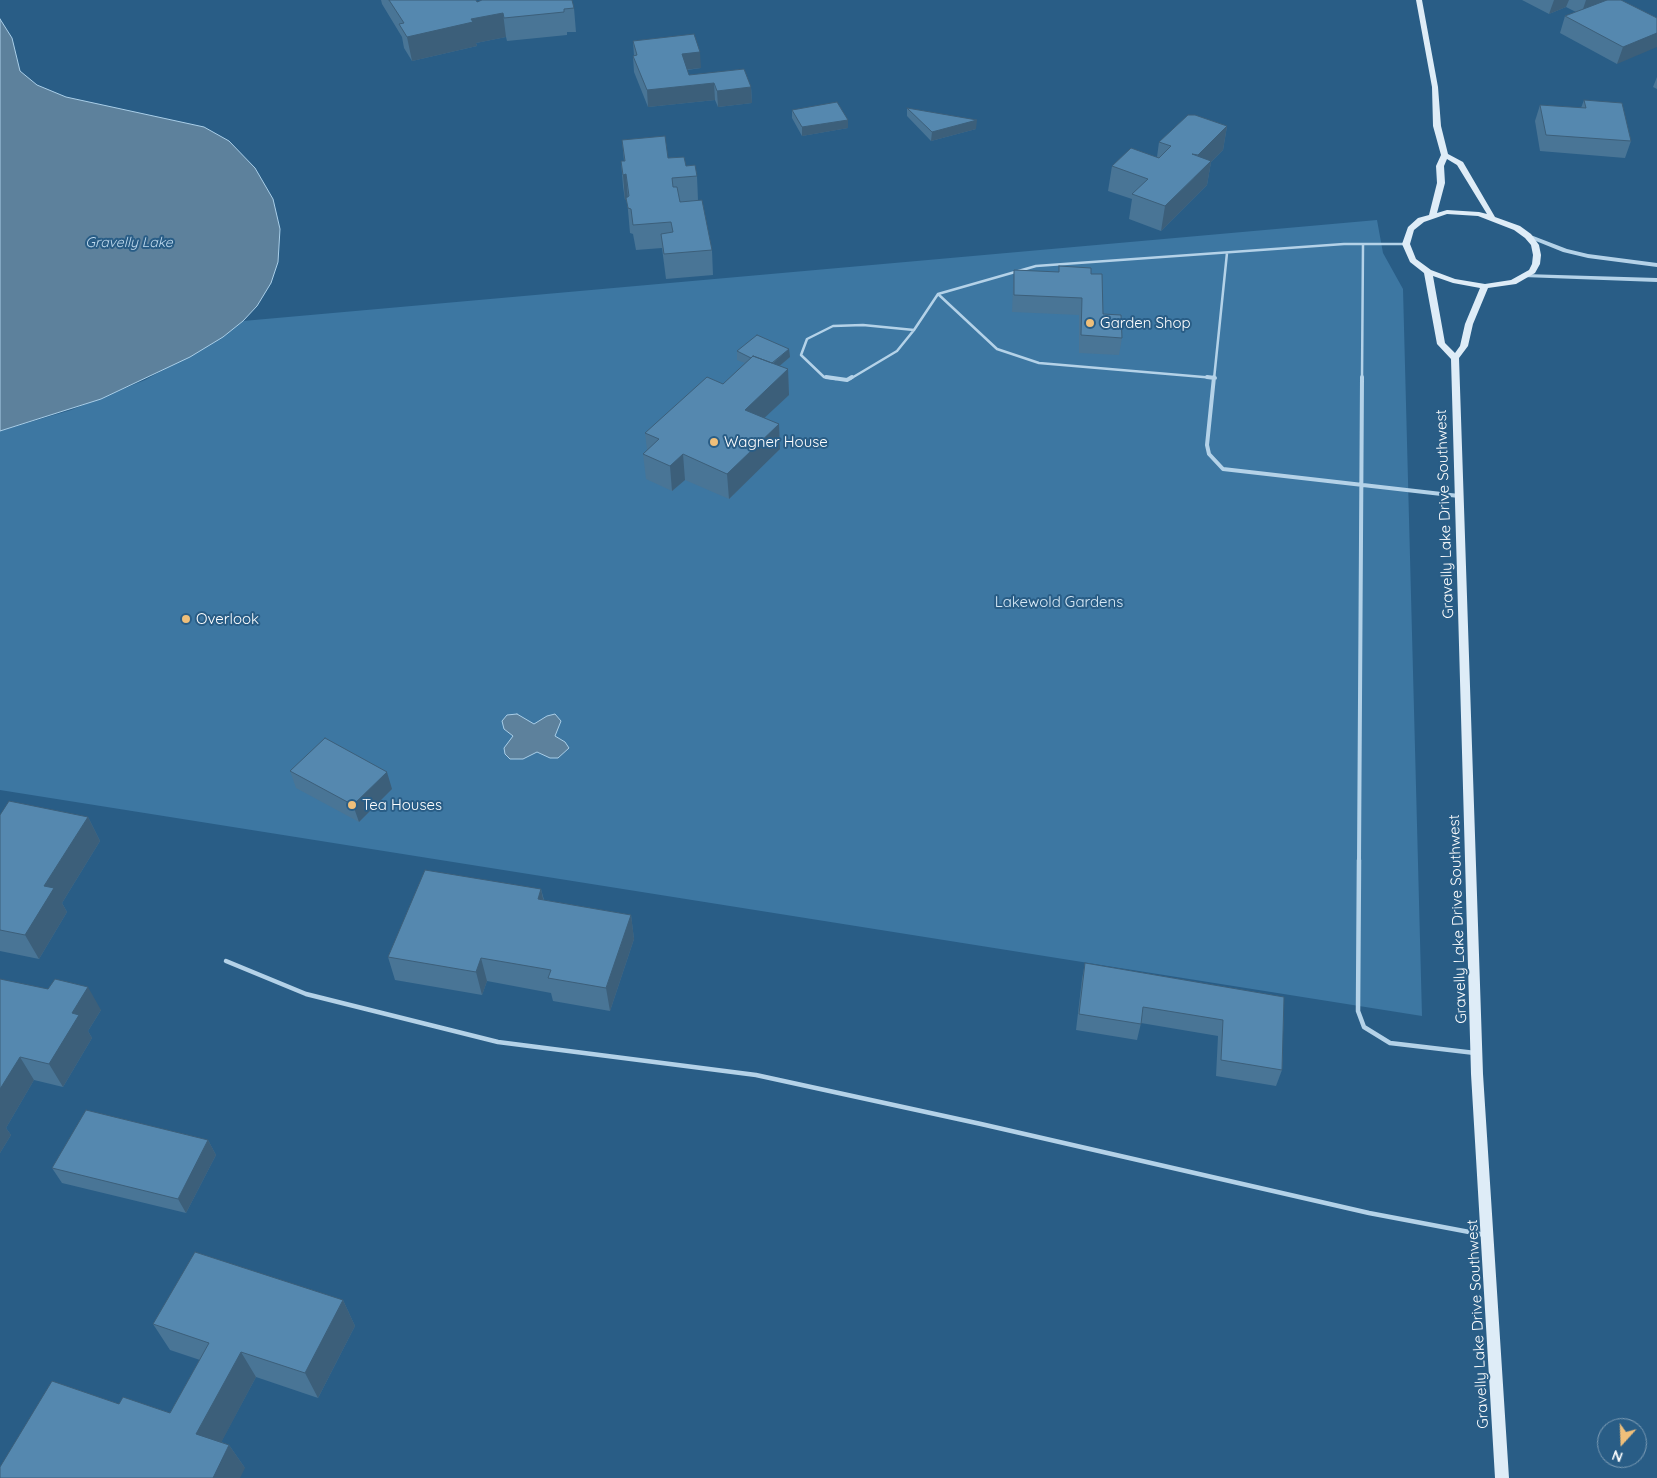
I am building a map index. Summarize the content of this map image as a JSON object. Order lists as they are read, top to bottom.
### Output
{
  "streets": {
    "main road": ["Gravelly Lake Drive Southwest"]
  },
  "water": ["Gravelly Lake"],
  "parks": ["Lakewold Gardens"],
  "places": [
    "Garden Shop",
    "Wagner House",
    "Overlook",
    "Tea Houses"
  ],
  "north": "bottom"
}
